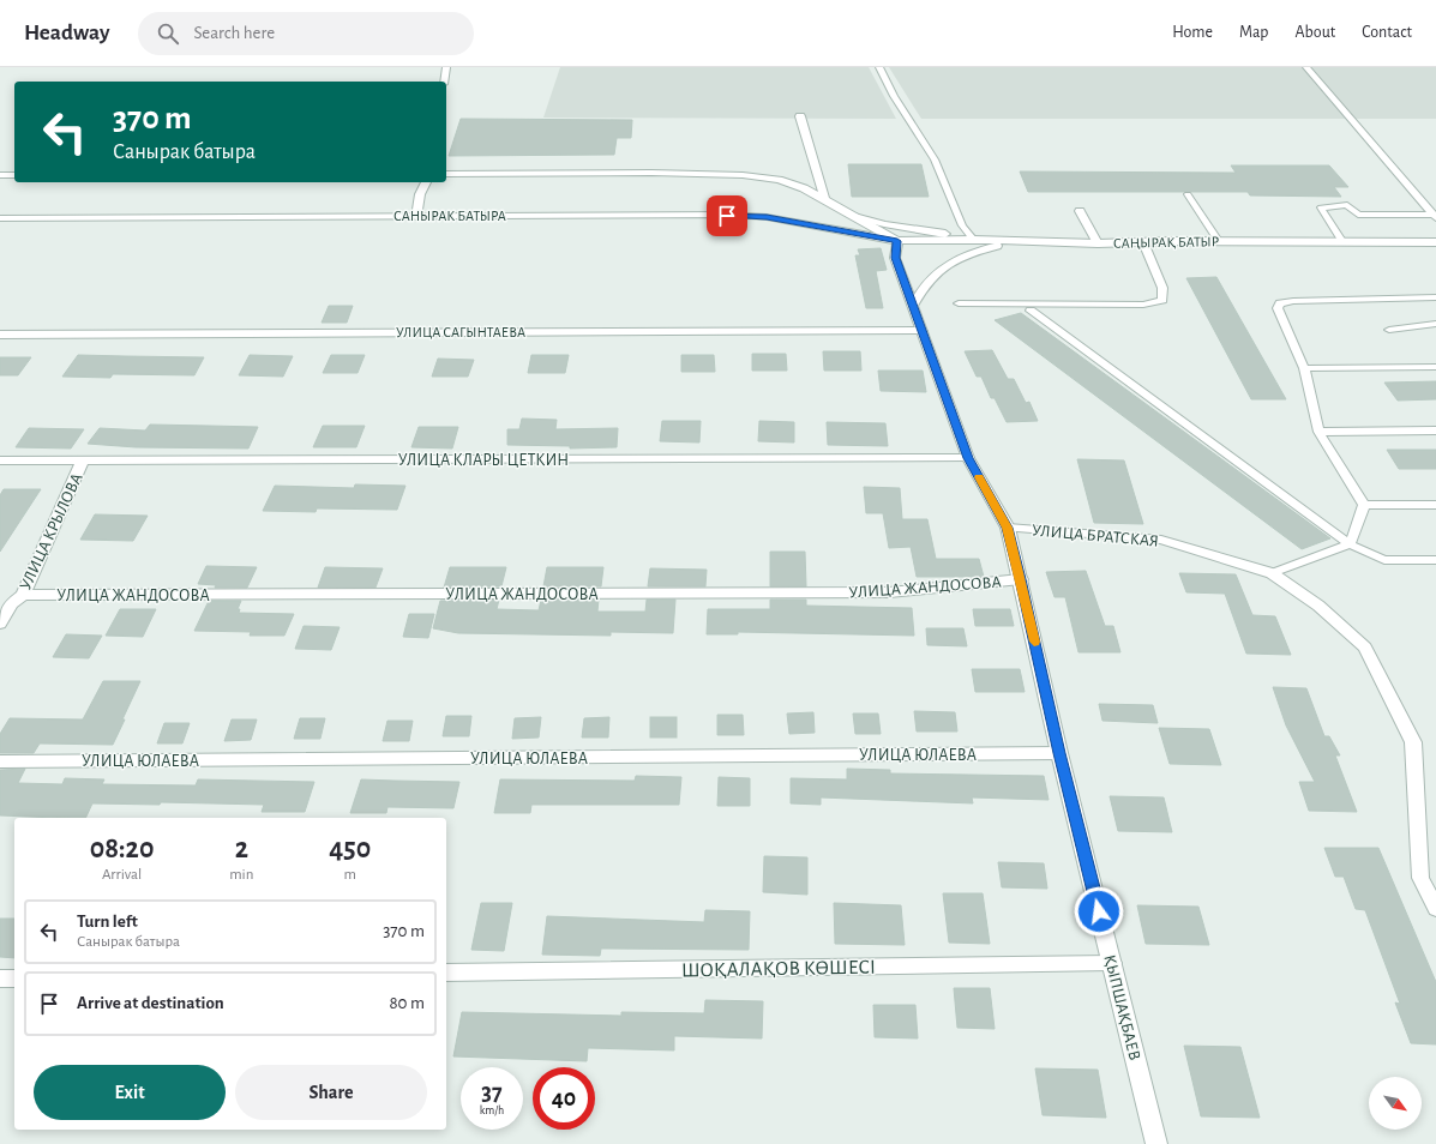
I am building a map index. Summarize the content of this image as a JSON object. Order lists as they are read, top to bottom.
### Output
{
  "streets": {
    "street": [
      "САНЫРАК БАТЫРА",
      "САҢЫРАҚ БАТЫР",
      "УЛИЦА САГЫНТАЕВА",
      "УЛИЦА КЛАРЫ ЦЕТКИН",
      "УЛИЦА КРЫЛОВА",
      "УЛИЦА БРАТСКАЯ",
      "УЛИЦА ЖАНДОСОВА",
      "УЛИЦА ЮЛАЕВА",
      "ШОҚАЛАҚОВ КӨШЕСІ",
      "ҚЫПШАҚБАЕВ"
    ]
  },
  "crossings": [
    ["САНЫРАК БАТЫРА", "САҢЫРАҚ БАТЫР"],
    ["САНЫРАК БАТЫРА", "ҚЫПШАҚБАЕВ"],
    ["САҢЫРАҚ БАТЫР", "ҚЫПШАҚБАЕВ"],
    ["УЛИЦА САГЫНТАЕВА", "ҚЫПШАҚБАЕВ"],
    ["УЛИЦА КЛАРЫ ЦЕТКИН", "УЛИЦА КРЫЛОВА"],
    ["УЛИЦА КЛАРЫ ЦЕТКИН", "ҚЫПШАҚБАЕВ"],
    ["УЛИЦА КРЫЛОВА", "УЛИЦА ЖАНДОСОВА"],
    ["УЛИЦА БРАТСКАЯ", "ҚЫПШАҚБАЕВ"],
    ["УЛИЦА ЖАНДОСОВА", "ҚЫПШАҚБАЕВ"],
    ["УЛИЦА ЮЛАЕВА", "ҚЫПШАҚБАЕВ"],
    ["ШОҚАЛАҚОВ КӨШЕСІ", "ҚЫПШАҚБАЕВ"]
  ],
  "north": "bottom right",
  "page": {
    "header": "Headway",
    "search": "Search here",
    "nav": [
      "Home",
      "Map",
      "About",
      "Contact"
    ],
    "turn": ["370 m", "Санырак батыра"],
    "eta": [
      "08:20",
      "Arrival",
      "2",
      "min",
      "450",
      "m"
    ],
    "list": [
      {
        "name": "Turn left",
        "note": "Санырак батыра",
        "value": "370 m"
      },
      {
        "name": "Arrive at destination",
        "value": "80 m"
      }
    ],
    "buttons": ["Exit", "Share"],
    "speed": "37 km/h",
    "limit": "40"
  }
}
